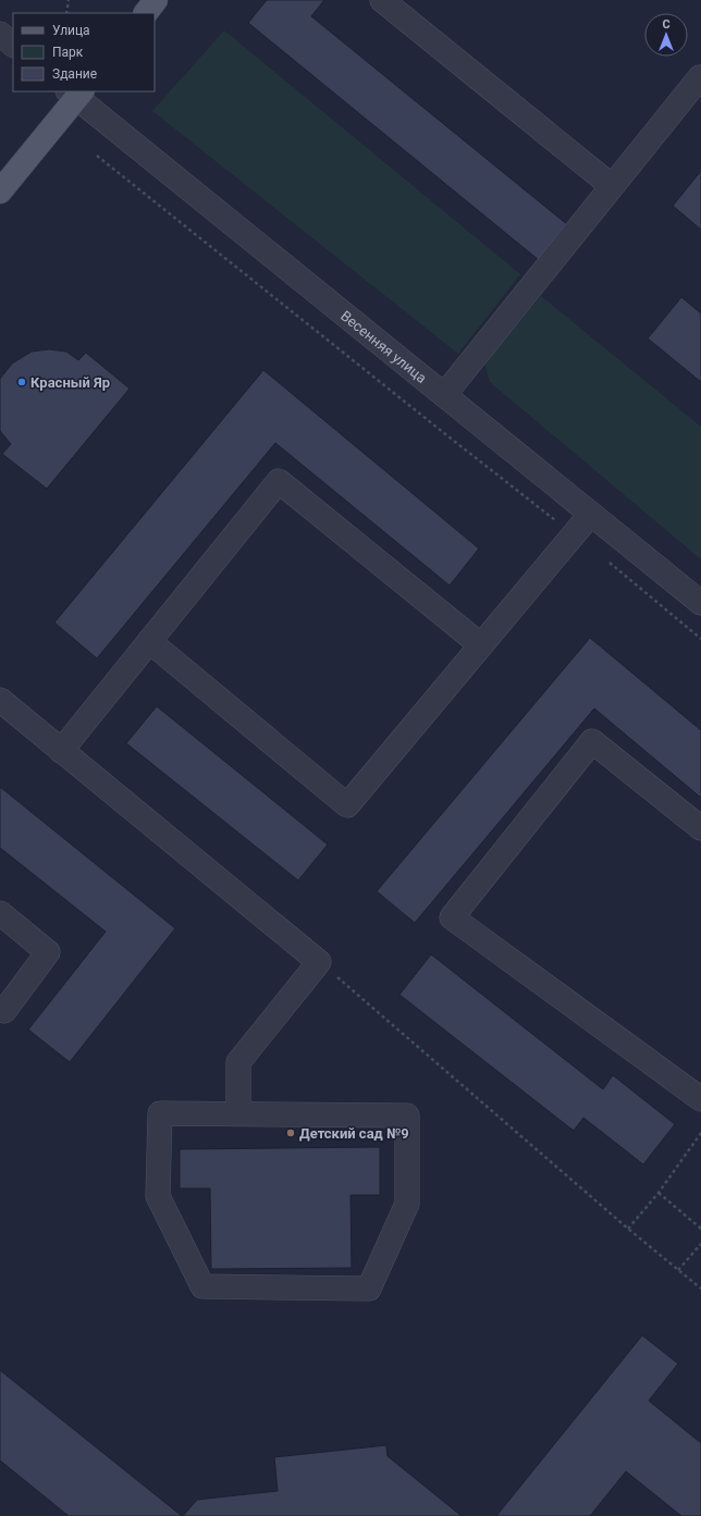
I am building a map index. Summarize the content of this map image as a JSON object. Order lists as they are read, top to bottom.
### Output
{
  "streets": {
    "street": ["Весенняя улица"]
  },
  "places": ["Красный Яр", "Детский сад №9"],
  "legend": ["Улица", "Парк", "Здание"],
  "north": "top"
}
